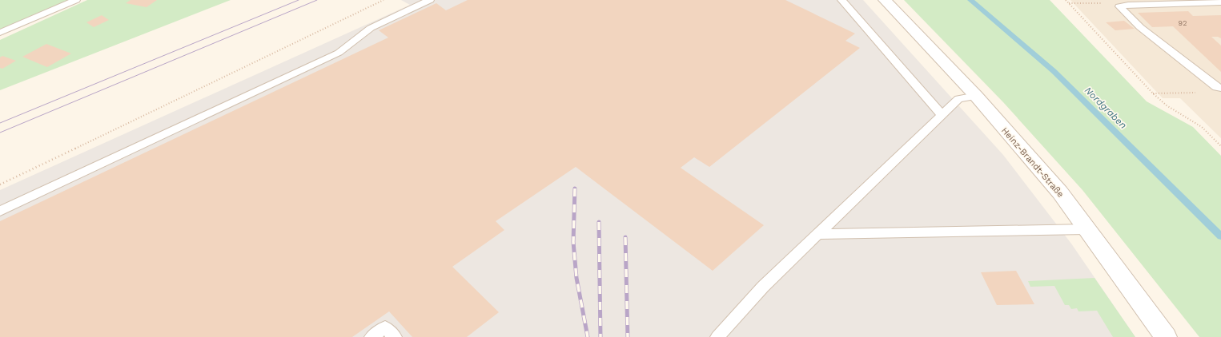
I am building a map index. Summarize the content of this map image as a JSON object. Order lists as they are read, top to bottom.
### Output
{
  "streets": {
    "street": ["Heinz-Brandt-Straße"]
  },
  "water": ["Nordgraben"],
  "house_numbers": ["92"]
}
